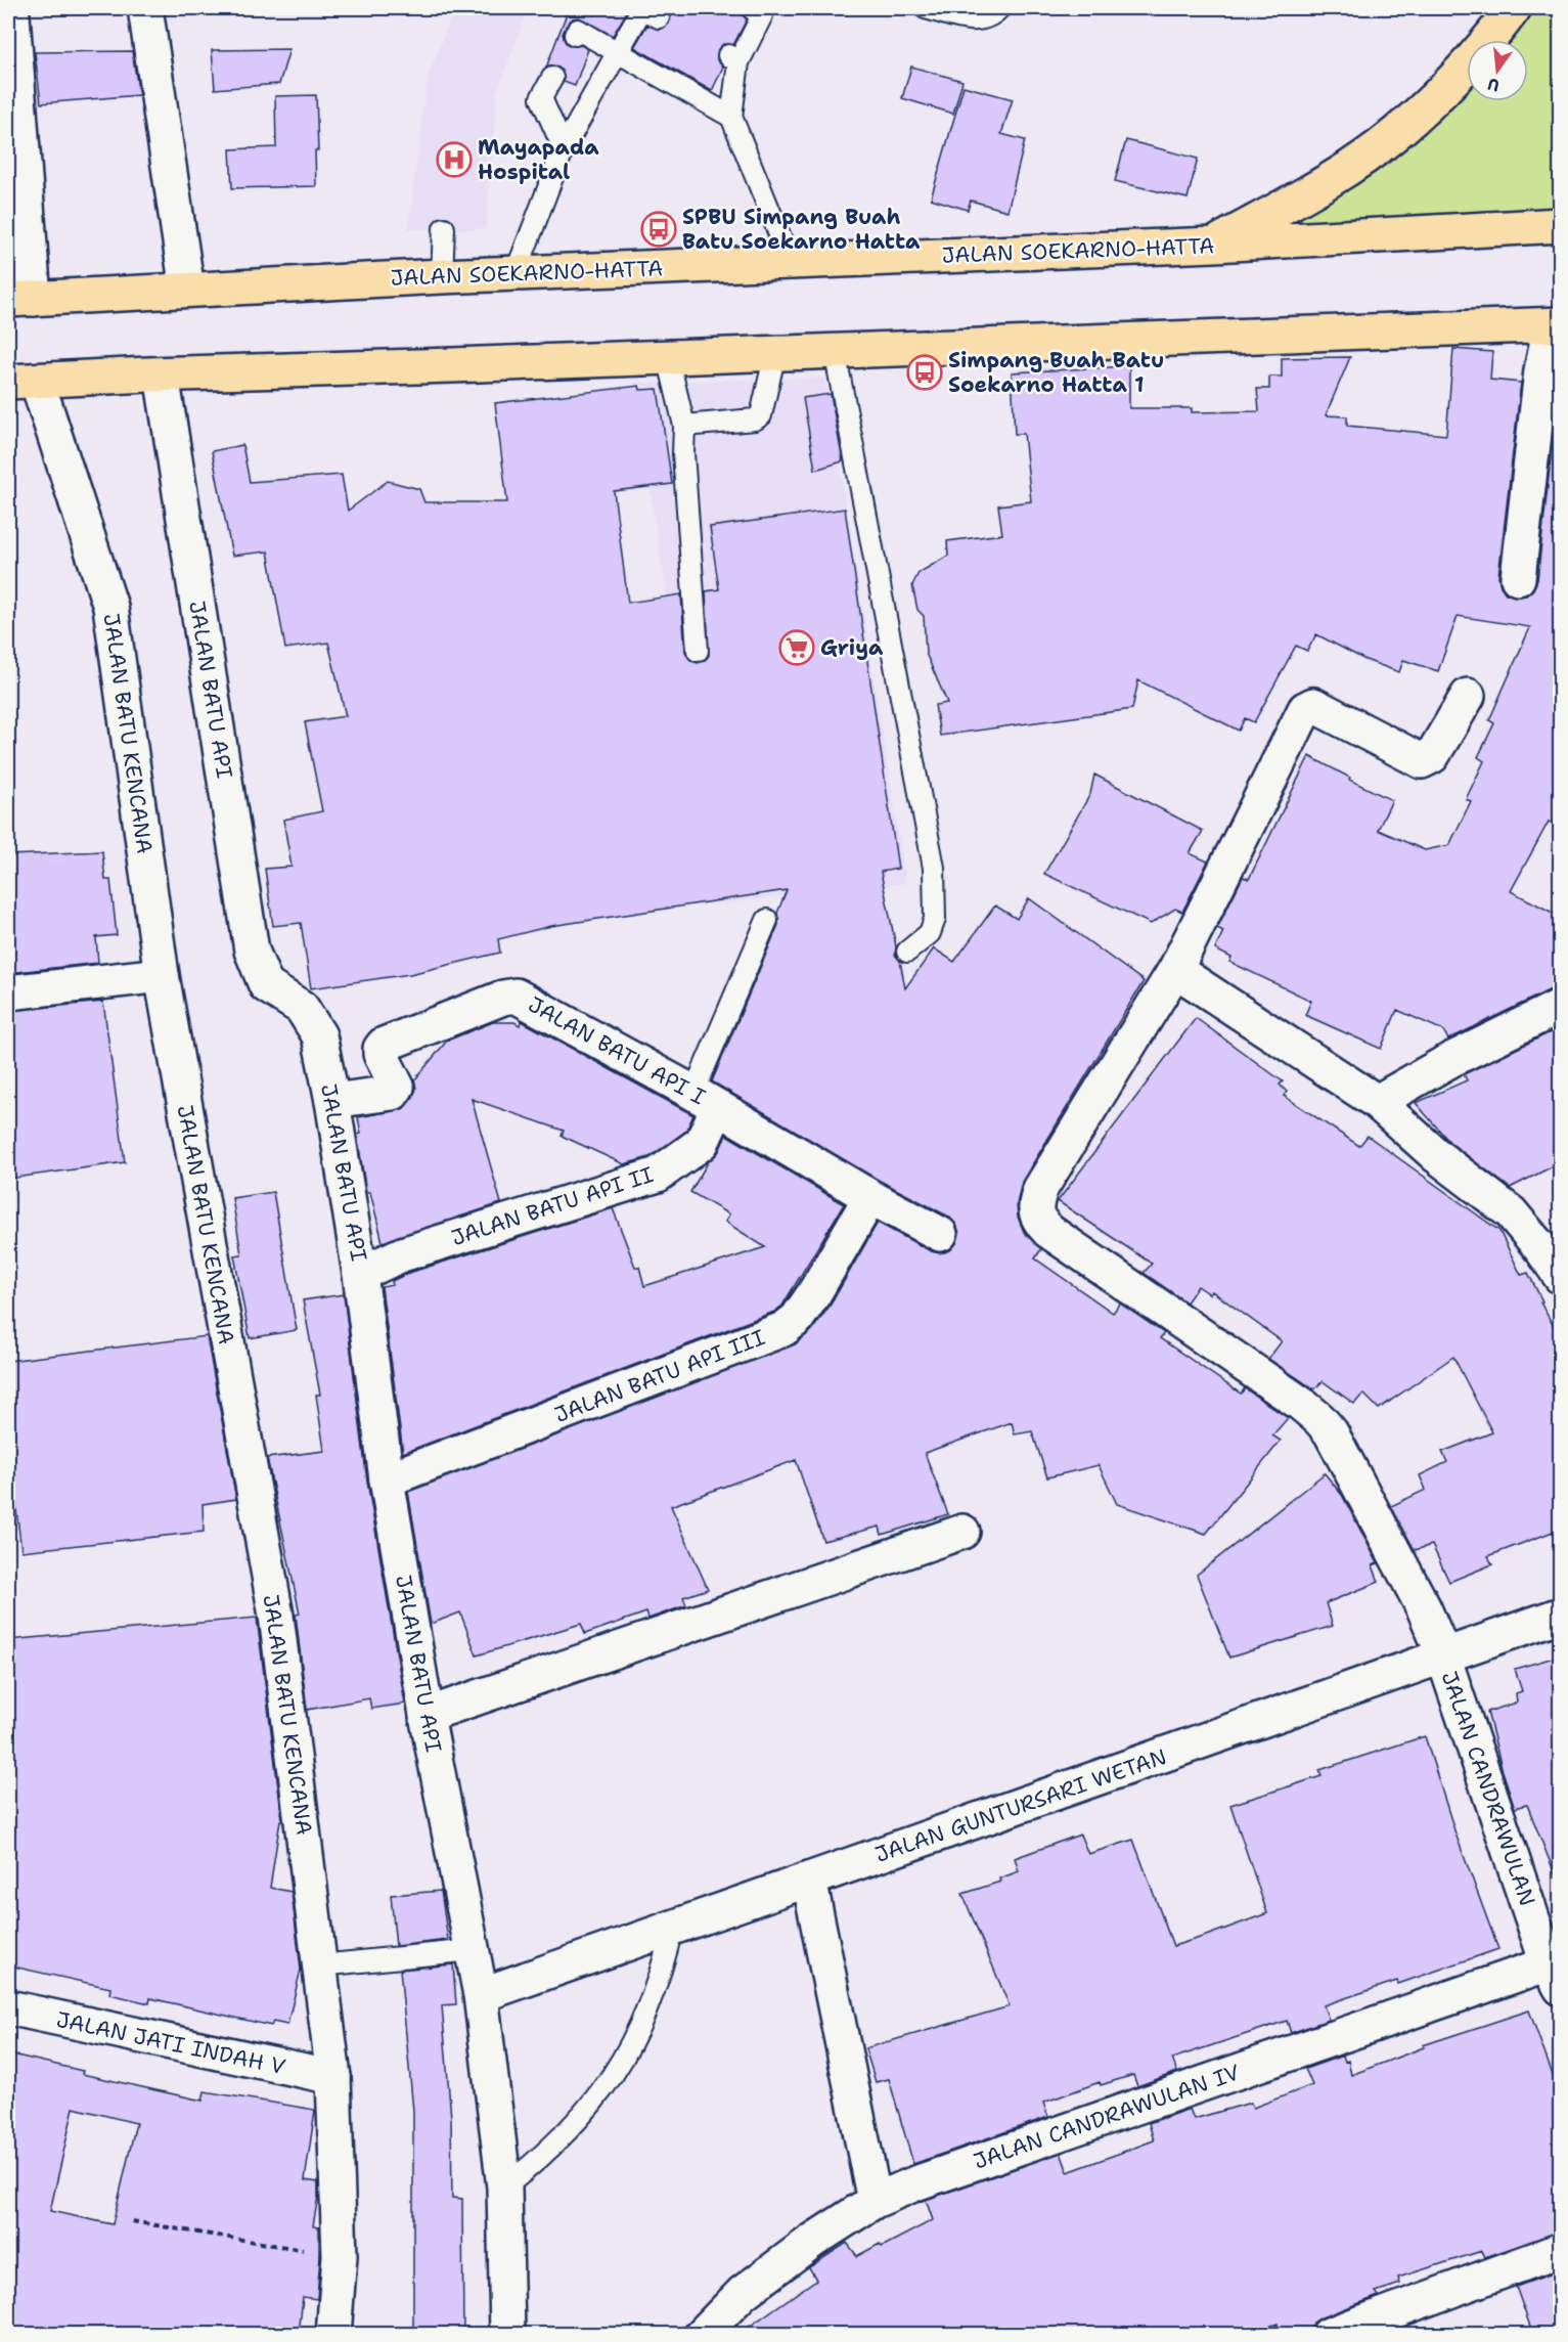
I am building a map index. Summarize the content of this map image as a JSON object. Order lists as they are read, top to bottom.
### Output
{
  "streets": {
    "highway": ["JALAN SOEKARNO-HATTA"],
    "street": [
      "JALAN BATU API",
      "JALAN BATU KENCANA",
      "JALAN BATU API I",
      "JALAN BATU API II",
      "JALAN BATU API III",
      "JALAN CANDRAWULAN",
      "JALAN GUNTURSARI WETAN",
      "JALAN JATI INDAH V",
      "JALAN CANDRAWULAN IV"
    ]
  },
  "crossings": [
    ["JALAN BATU API", "JALAN BATU API I"],
    ["JALAN BATU API", "JALAN BATU API II"],
    ["JALAN BATU API", "JALAN BATU API III"],
    ["JALAN BATU API", "JALAN GUNTURSARI WETAN"],
    ["JALAN BATU KENCANA", "JALAN JATI INDAH V"],
    ["JALAN BATU API I", "JALAN BATU API II"],
    ["JALAN BATU API I", "JALAN BATU API III"],
    ["JALAN CANDRAWULAN", "JALAN GUNTURSARI WETAN"],
    ["JALAN CANDRAWULAN", "JALAN CANDRAWULAN IV"]
  ],
  "places": {
    "hospital": ["Mayapada Hospital"],
    "bus stop": ["SPBU Simpang Buah Batu Soekarno Hatta", "Simpang Buah Batu Soekarno Hatta 1"],
    "supermarket": ["Griya"]
  },
  "north": "bottom"
}
